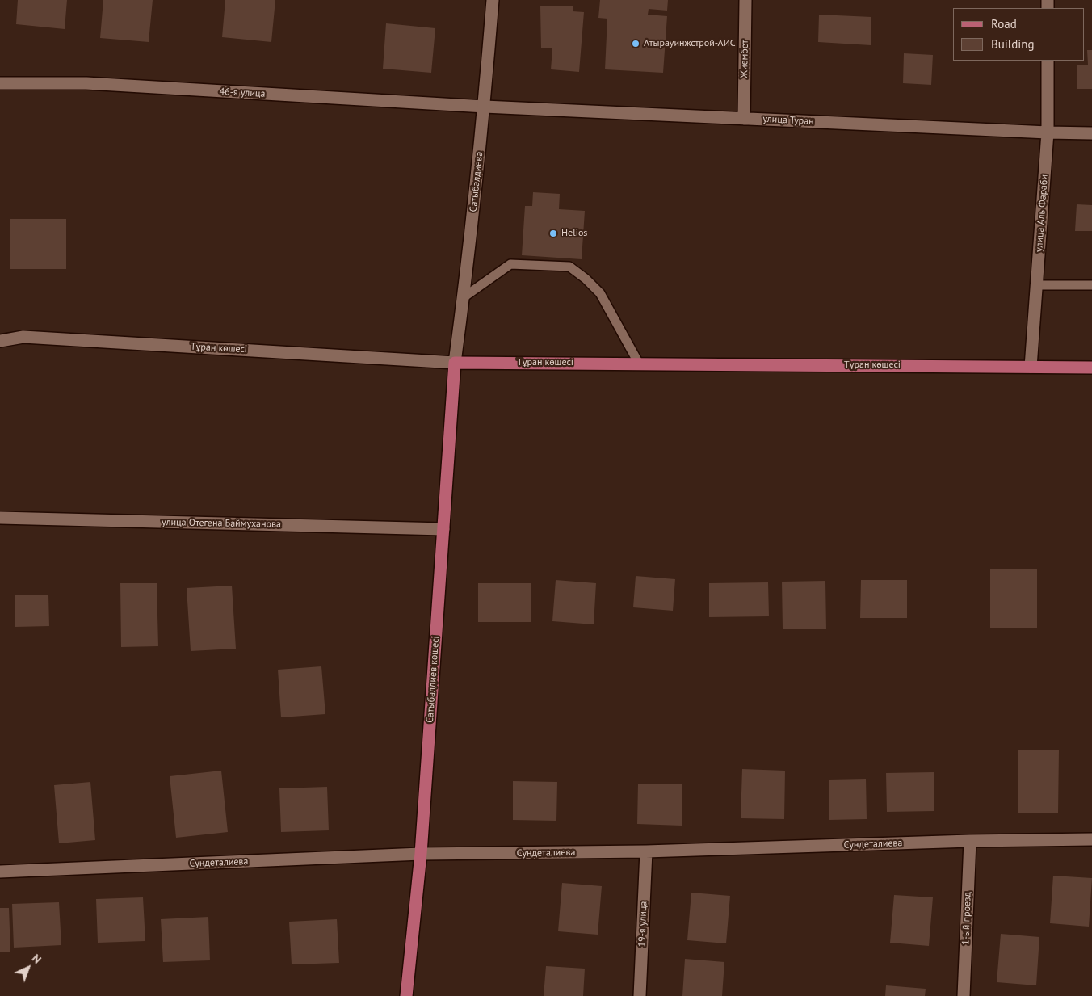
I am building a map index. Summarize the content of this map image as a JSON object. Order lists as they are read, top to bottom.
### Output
{
  "streets": {
    "main road": ["Тұран көшесі", "Сатыбалдиев көшесі"],
    "street": [
      "Жиембет",
      "46-я улица",
      "улица Туран",
      "Сатыбалдиева",
      "улица Аль Фараби",
      "улица Отегена Баймуханова",
      "Сундеталиева",
      "1-ый проезд",
      "19-я улица"
    ]
  },
  "crossings": [
    ["Жиембет", "улица Туран"],
    ["46-я улица", "улица Туран"],
    ["46-я улица", "Сатыбалдиева"],
    ["улица Туран", "Сатыбалдиева"],
    ["улица Туран", "улица Аль Фараби"],
    ["Сатыбалдиева", "Тұран көшесі"],
    ["Сатыбалдиева", "Сатыбалдиев көшесі"],
    ["улица Аль Фараби", "Тұран көшесі"],
    ["Тұран көшесі", "Сатыбалдиев көшесі"],
    ["улица Отегена Баймуханова", "Сатыбалдиев көшесі"],
    ["Сатыбалдиев көшесі", "Сундеталиева"],
    ["Сундеталиева", "1-ый проезд"],
    ["Сундеталиева", "19-я улица"]
  ],
  "places": ["Атырауинжстрой-АИС", "Helios"],
  "legend": ["Road", "Building"],
  "north": "top right"
}
